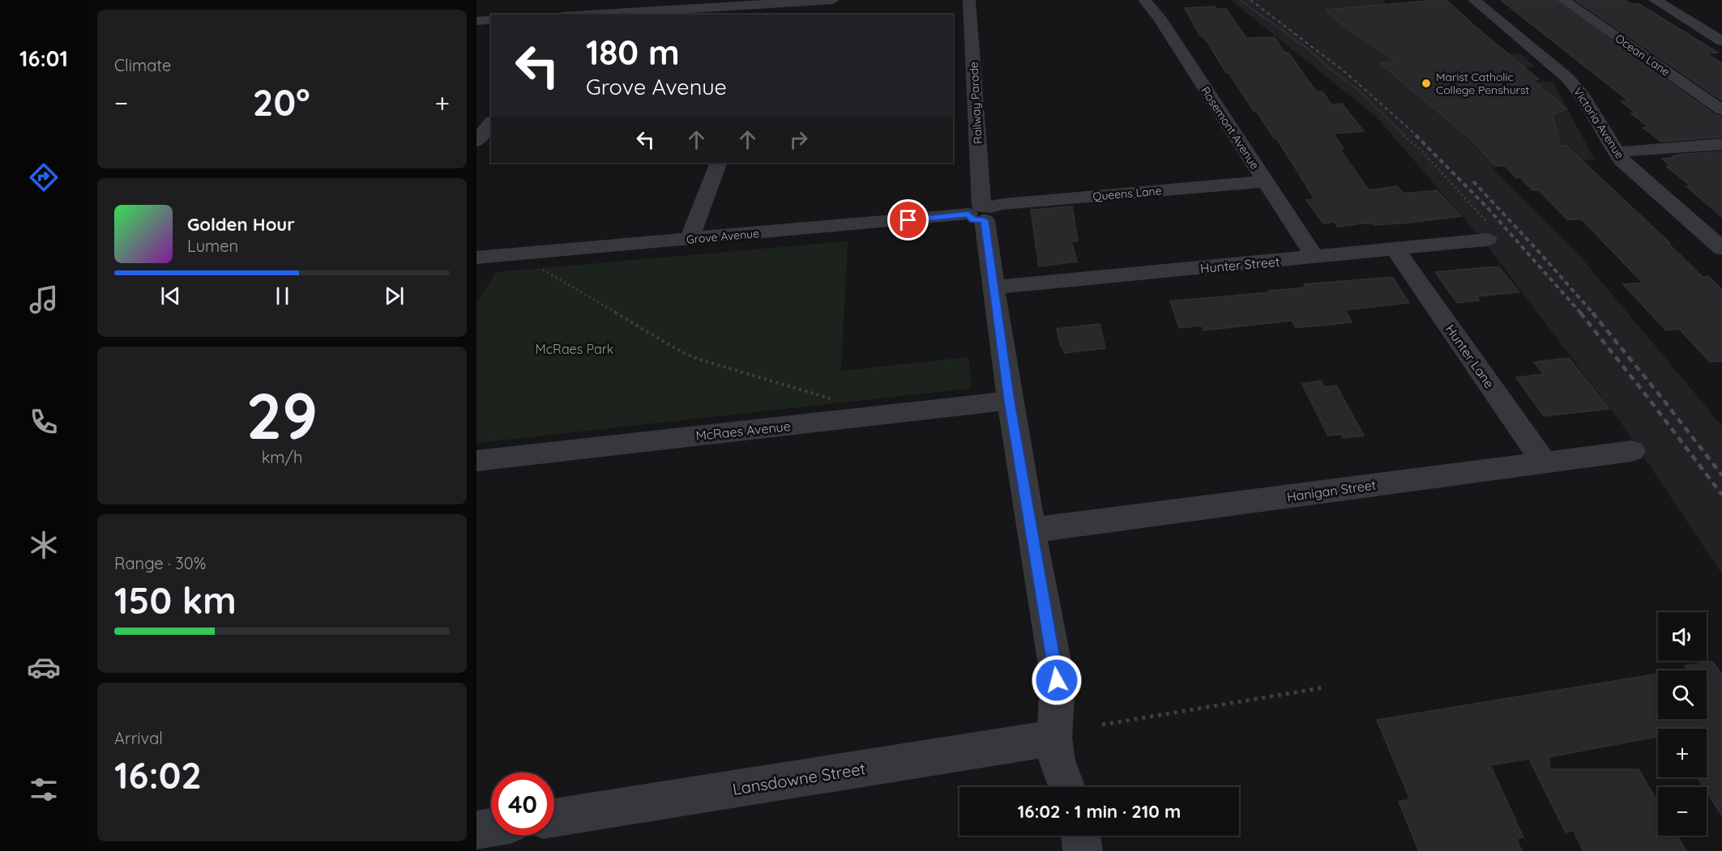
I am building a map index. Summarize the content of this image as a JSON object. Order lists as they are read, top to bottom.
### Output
{
  "streets": {
    "street": [
      "Ocean Lane",
      "Railway Parade",
      "Victoria Avenue",
      "Rosemont Avenue",
      "Queens Lane",
      "Grove Avenue",
      "Hunter Street",
      "Hunter Lane",
      "McRaes Avenue",
      "Hanigan Street",
      "Lansdowne Street"
    ]
  },
  "crossings": [
    ["Railway Parade", "Queens Lane"],
    ["Railway Parade", "Grove Avenue"],
    ["Railway Parade", "Hunter Street"],
    ["Railway Parade", "McRaes Avenue"],
    ["Railway Parade", "Hanigan Street"],
    ["Railway Parade", "Lansdowne Street"],
    ["Rosemont Avenue", "Queens Lane"],
    ["Rosemont Avenue", "Hunter Street"],
    ["Queens Lane", "Grove Avenue"],
    ["Hunter Street", "Hunter Lane"],
    ["Hunter Lane", "Hanigan Street"]
  ],
  "parks": ["McRaes Park"],
  "places": ["Marist Catholic College Penshurst"],
  "page": {
    "tabs": "16:01",
    "tile": [
      "Climate",
      ["29", "km/h"],
      ["Range · 30%", "150 km"],
      ["Arrival", "16:02"]
    ],
    "turn": ["180 m", "Grove Avenue"],
    "heat": ["−", "20°", "+"],
    "song": ["Golden Hour", "Lumen"],
    "map_buttons": ["+", "−"],
    "limit": "40",
    "trip": "16:02 · 1 min · 210 m"
  }
}
